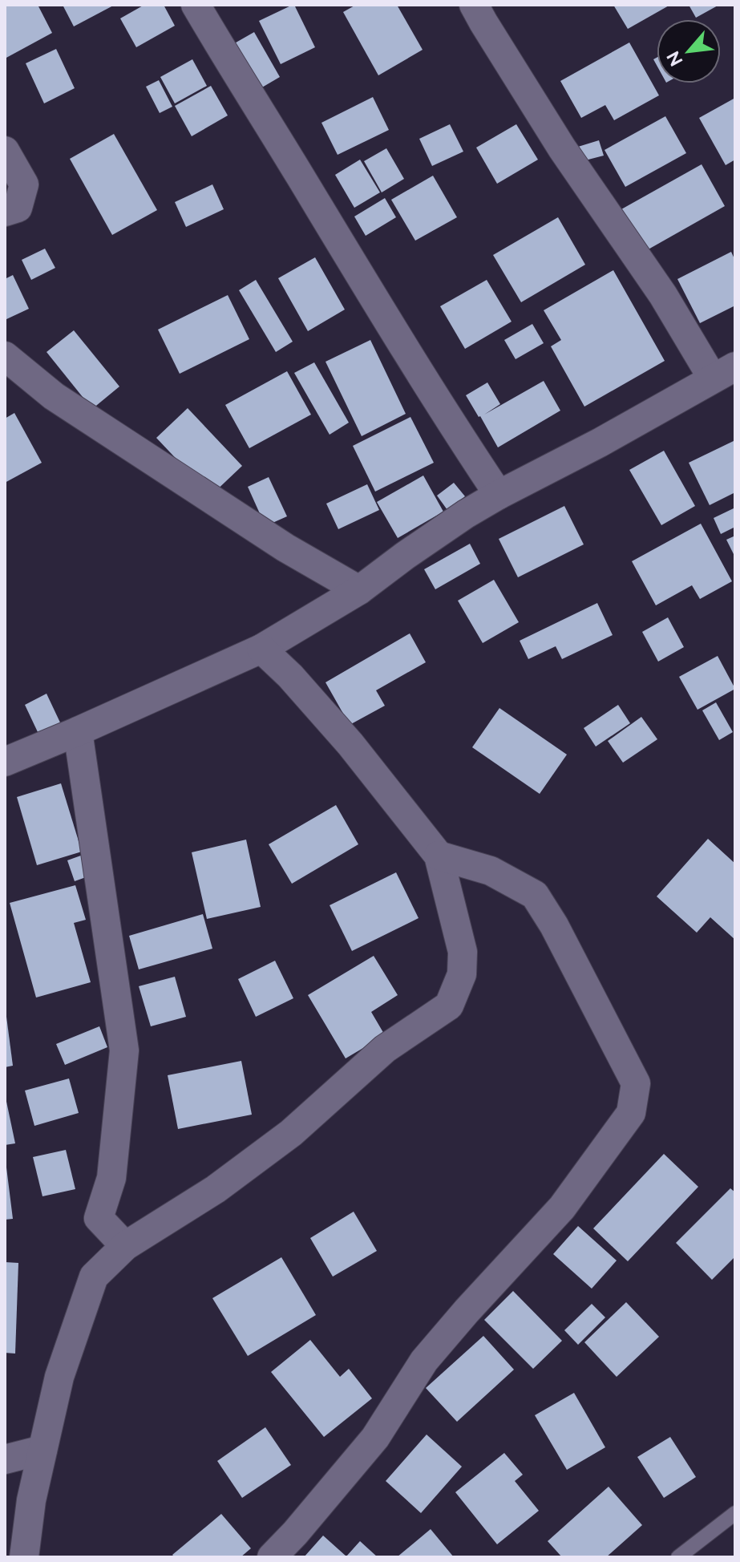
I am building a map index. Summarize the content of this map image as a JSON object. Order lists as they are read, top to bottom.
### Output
{
  "north": "bottom left"
}
